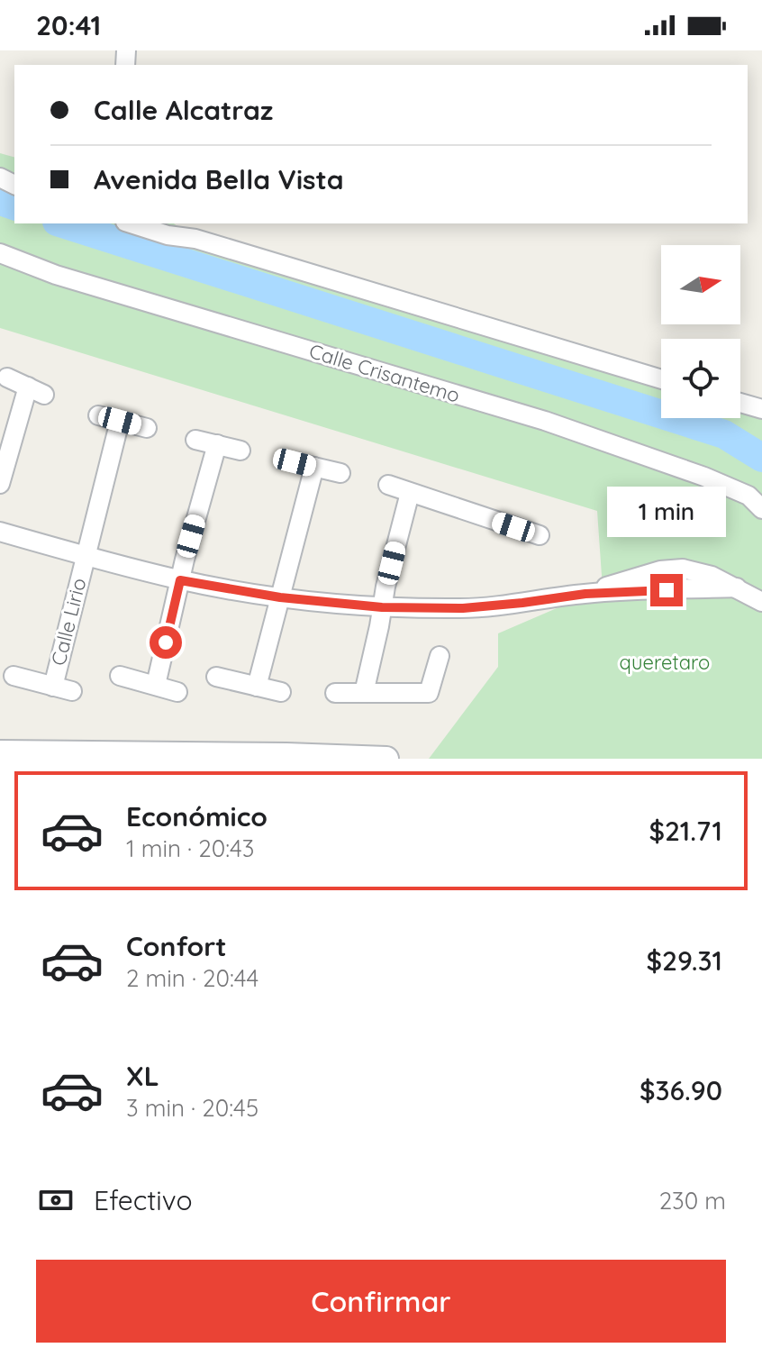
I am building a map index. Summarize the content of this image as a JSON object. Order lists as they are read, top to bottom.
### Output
{
  "streets": {
    "street": ["Calle Crisantemo", "Calle Lirio"]
  },
  "parks": ["queretaro"],
  "north": "right",
  "page": {
    "status": "20:41",
    "banner": ["Calle Alcatraz", "Avenida Bella Vista"],
    "bubble": "1 min",
    "list": [
      {
        "name": "Económico",
        "note": "1 min · 20:43",
        "value": "$21.71"
      },
      {
        "name": "Confort",
        "note": "2 min · 20:44",
        "value": "$29.31"
      },
      {
        "name": "XL",
        "note": "3 min · 20:45",
        "value": "$36.90"
      }
    ],
    "pay": ["Efectivo", "230 m"],
    "buttons": "Confirmar"
  }
}
